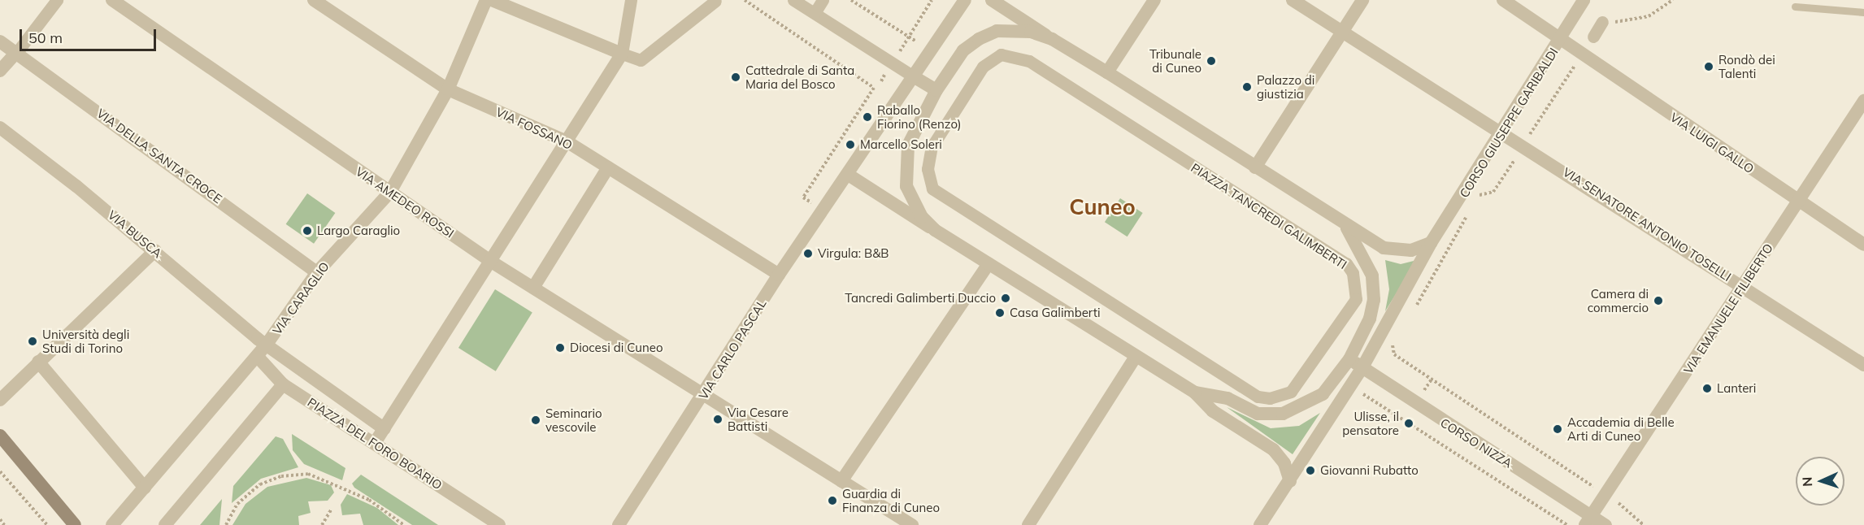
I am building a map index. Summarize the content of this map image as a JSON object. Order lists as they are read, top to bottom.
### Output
{
  "streets": {
    "street": [
      "CORSO GIUSEPPE GARIBALDI",
      "VIA FOSSANO",
      "VIA LUIGI GALLO",
      "VIA DELLA SANTA CROCE",
      "VIA AMEDEO ROSSI",
      "PIAZZA TANCREDI GALIMBERTI",
      "VIA SENATORE ANTONIO TOSELLI",
      "VIA BUSCA",
      "VIA CARAGLIO",
      "VIA EMANUELE FILIBERTO",
      "VIA CARLO PASCAL",
      "CORSO NIZZA",
      "PIAZZA DEL FORO BOARIO"
    ]
  },
  "crossings": [
    ["CORSO GIUSEPPE GARIBALDI", "VIA LUIGI GALLO"],
    ["CORSO GIUSEPPE GARIBALDI", "PIAZZA TANCREDI GALIMBERTI"],
    ["CORSO GIUSEPPE GARIBALDI", "VIA SENATORE ANTONIO TOSELLI"],
    ["VIA FOSSANO", "VIA CARAGLIO"],
    ["VIA FOSSANO", "VIA CARLO PASCAL"],
    ["VIA LUIGI GALLO", "VIA EMANUELE FILIBERTO"],
    ["VIA DELLA SANTA CROCE", "VIA CARAGLIO"],
    ["VIA AMEDEO ROSSI", "VIA CARAGLIO"],
    ["VIA AMEDEO ROSSI", "VIA CARLO PASCAL"],
    ["PIAZZA TANCREDI GALIMBERTI", "VIA CARLO PASCAL"],
    ["PIAZZA TANCREDI GALIMBERTI", "CORSO NIZZA"],
    ["VIA SENATORE ANTONIO TOSELLI", "VIA EMANUELE FILIBERTO"],
    ["VIA BUSCA", "VIA CARAGLIO"],
    ["VIA BUSCA", "PIAZZA DEL FORO BOARIO"],
    ["VIA CARAGLIO", "PIAZZA DEL FORO BOARIO"],
    ["VIA EMANUELE FILIBERTO", "CORSO NIZZA"]
  ],
  "districts": ["Cuneo"],
  "places": [
    "Tribunale di Cuneo",
    "Rondò dei Talenti",
    "Cattedrale di Santa Maria del Bosco",
    "Palazzo di giustizia",
    "Raballo Fiorino (Renzo)",
    "Marcello Soleri",
    "Largo Caraglio",
    "Virgula: B&B",
    "Tancredi Galimberti Duccio",
    "Camera di commercio",
    "Casa Galimberti",
    "Università degli Studi di Torino",
    "Diocesi di Cuneo",
    "Lanteri",
    "Via Cesare Battisti",
    "Seminario vescovile",
    "Ulisse, il pensatore",
    "Accademia di Belle Arti di Cuneo",
    "Giovanni Rubatto",
    "Guardia di Finanza di Cuneo"
  ],
  "scale_bar": "50 m",
  "north": "left"
}
